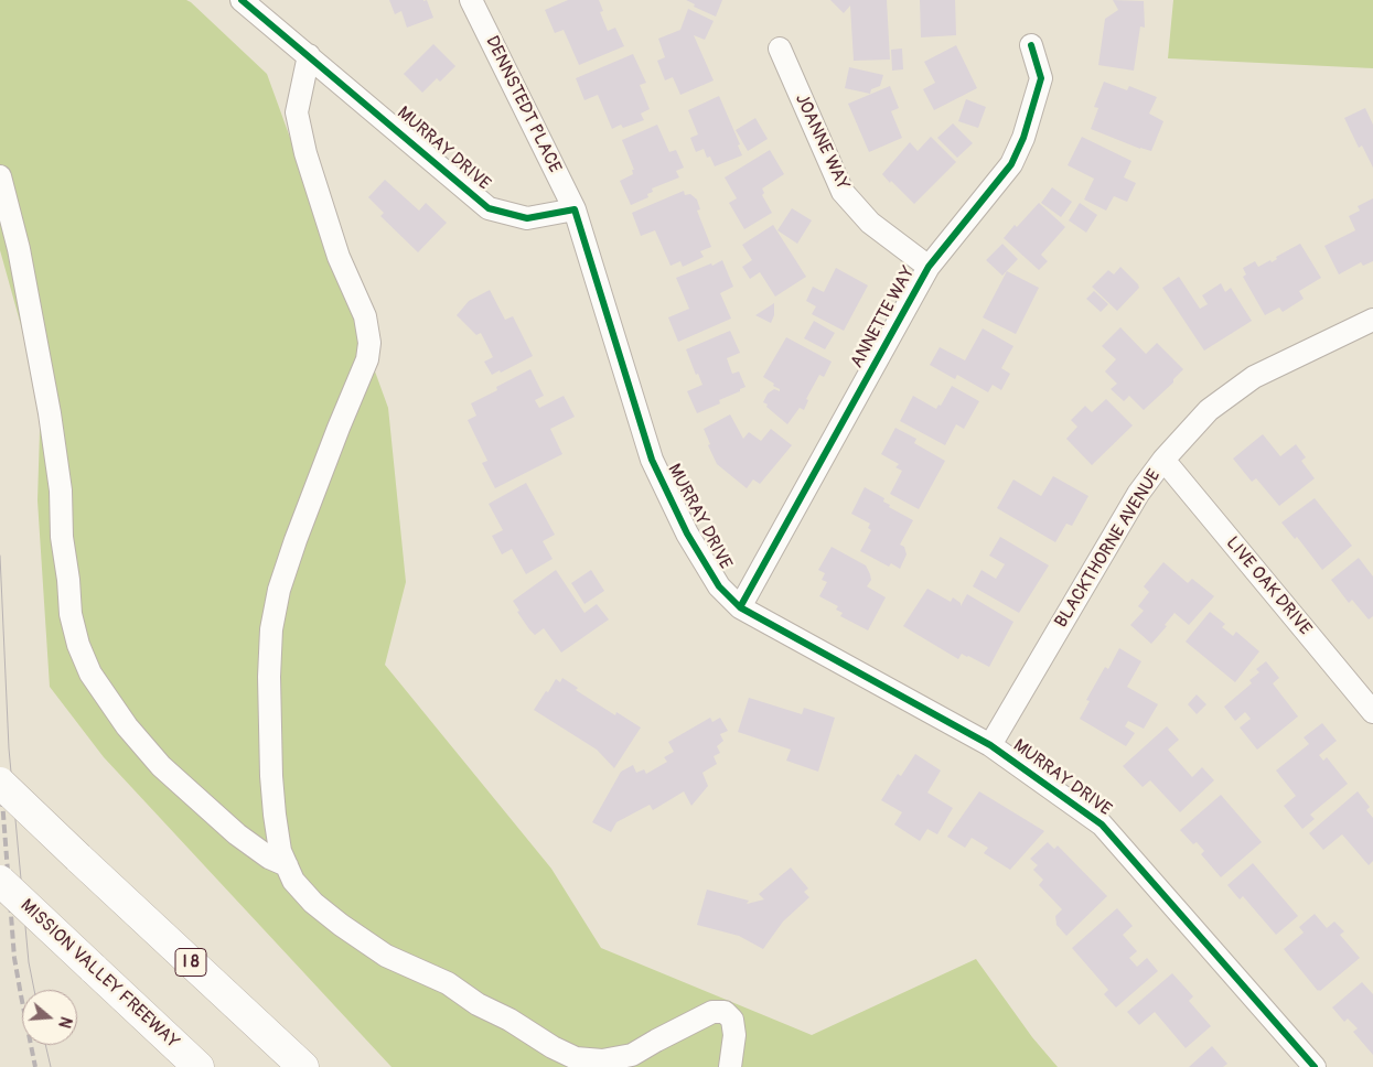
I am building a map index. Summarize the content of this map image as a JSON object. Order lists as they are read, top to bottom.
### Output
{
  "streets": {
    "highway": ["I 8", "MISSION VALLEY FREEWAY"],
    "street": [
      "DENNSTEDT PLACE",
      "JOANNE WAY",
      "MURRAY DRIVE",
      "ANNETTE WAY",
      "BLACKTHORNE AVENUE",
      "LIVE OAK DRIVE"
    ]
  },
  "crossings": [
    ["DENNSTEDT PLACE", "MURRAY DRIVE"],
    ["JOANNE WAY", "ANNETTE WAY"],
    ["MURRAY DRIVE", "ANNETTE WAY"],
    ["MURRAY DRIVE", "BLACKTHORNE AVENUE"],
    ["BLACKTHORNE AVENUE", "LIVE OAK DRIVE"]
  ],
  "north": "right"
}
